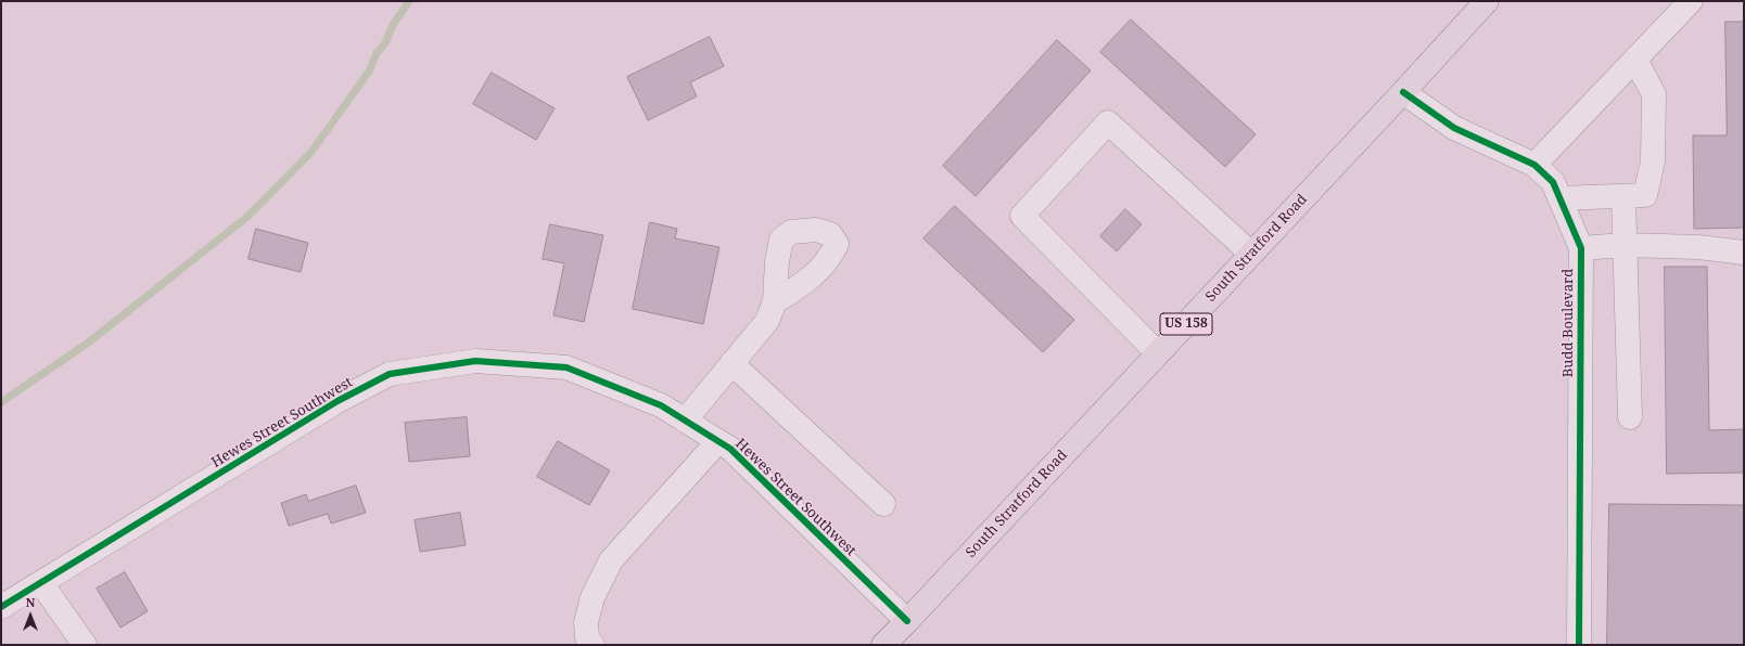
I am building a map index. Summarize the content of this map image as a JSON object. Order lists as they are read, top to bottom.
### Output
{
  "streets": {
    "main road": ["South Stratford Road", "US 158"],
    "street": ["Budd Boulevard", "Hewes Street Southwest"]
  },
  "crossings": [
    ["South Stratford Road", "Budd Boulevard"],
    ["South Stratford Road", "Hewes Street Southwest"]
  ],
  "north": "top"
}
